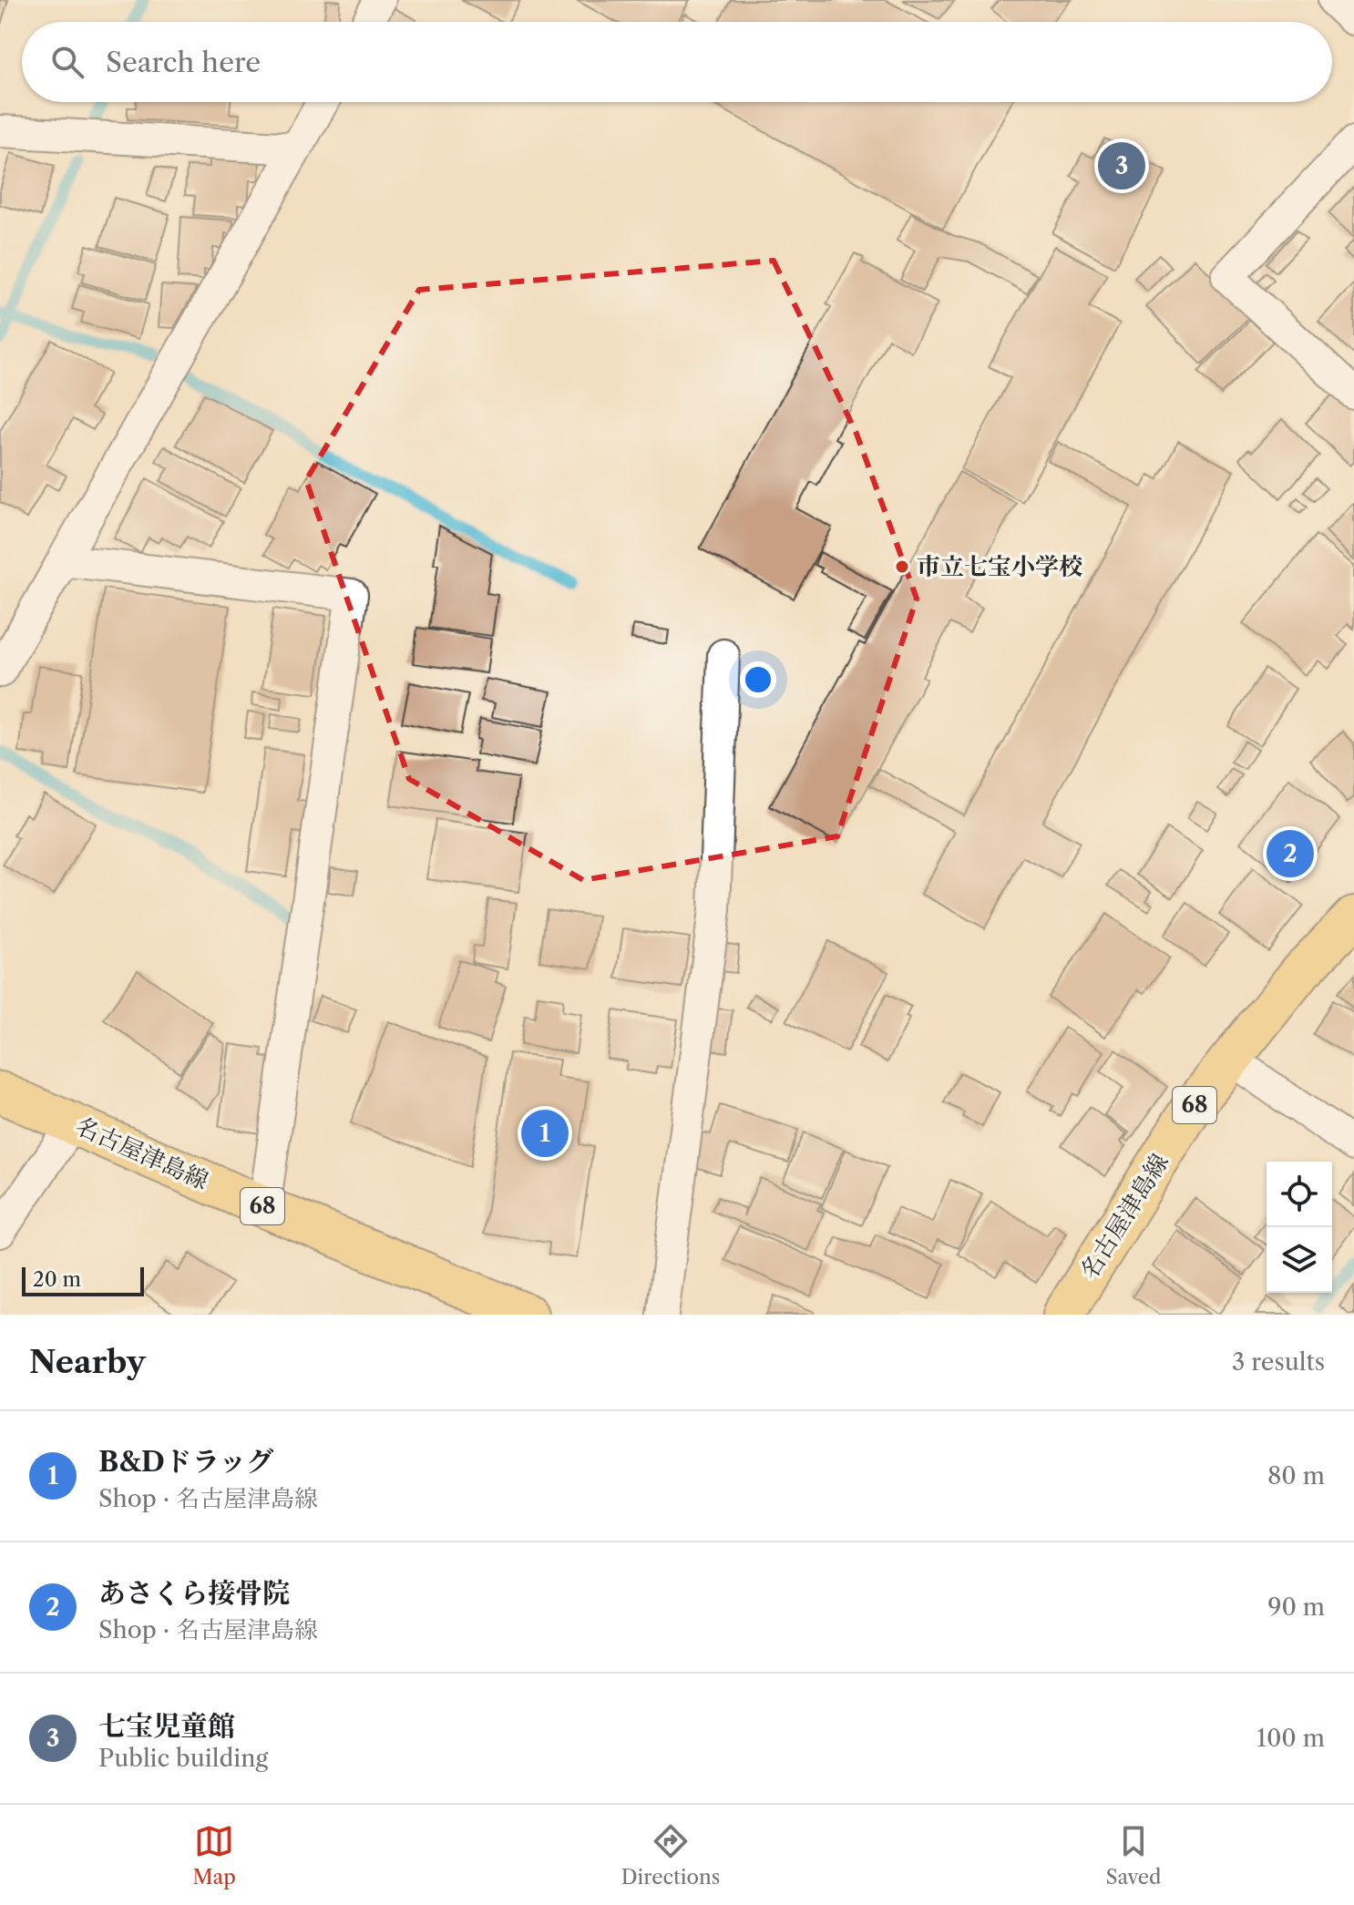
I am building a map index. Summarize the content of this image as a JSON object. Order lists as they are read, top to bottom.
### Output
{
  "streets": {
    "main road": ["68", "名古屋津島線"]
  },
  "places": ["市立七宝小学校"],
  "scale_bar": "20 m",
  "page": {
    "search": "Search here",
    "pins": ["3", "2", "1"],
    "scale": "20 m",
    "heading": ["Nearby", "3 results"],
    "list": [
      {
        "mark": "1",
        "name": "B&Dドラッグ",
        "note": "Shop · 名古屋津島線",
        "value": "80 m"
      },
      {
        "mark": "2",
        "name": "あさくら接骨院",
        "note": "Shop · 名古屋津島線",
        "value": "90 m"
      },
      {
        "mark": "3",
        "name": "七宝児童館",
        "note": "Public building",
        "value": "100 m"
      }
    ],
    "nav": ["Map", "Directions", "Saved"]
  }
}
